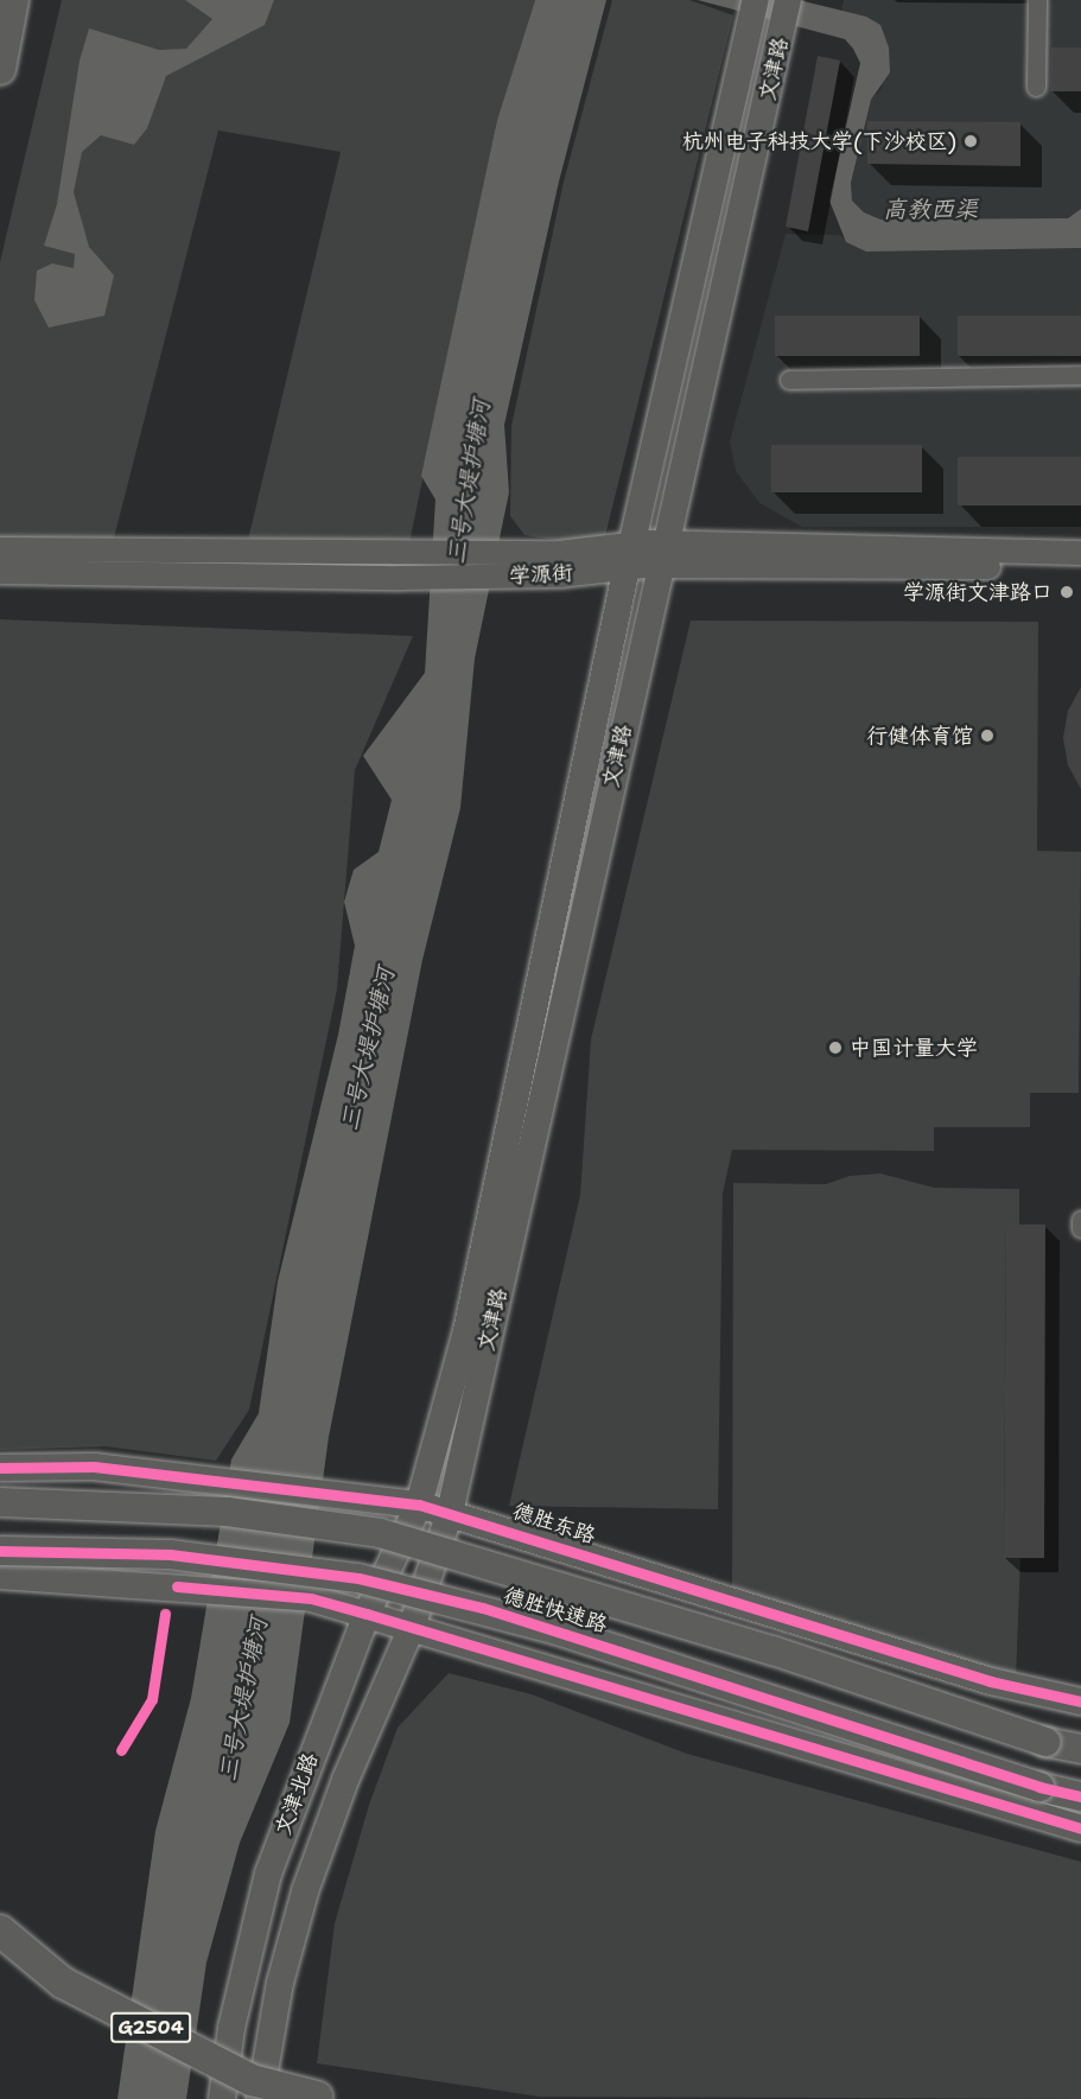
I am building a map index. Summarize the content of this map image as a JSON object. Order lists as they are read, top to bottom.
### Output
{
  "streets": {
    "highway": ["德胜快速路", "G2504"],
    "main road": [
      "文津路",
      "学源街",
      "德胜东路",
      "文津北路"
    ]
  },
  "crossings": [
    ["文津路", "学源街"],
    ["文津路", "德胜东路"],
    ["文津路", "文津北路"],
    ["德胜东路", "文津北路"]
  ],
  "water": ["高教西渠", "三号大堤护塘河"],
  "places": [
    "杭州电子科技大学(下沙校区)",
    "学源街文津路口",
    "行健体育馆",
    "中国计量大学"
  ]
}
